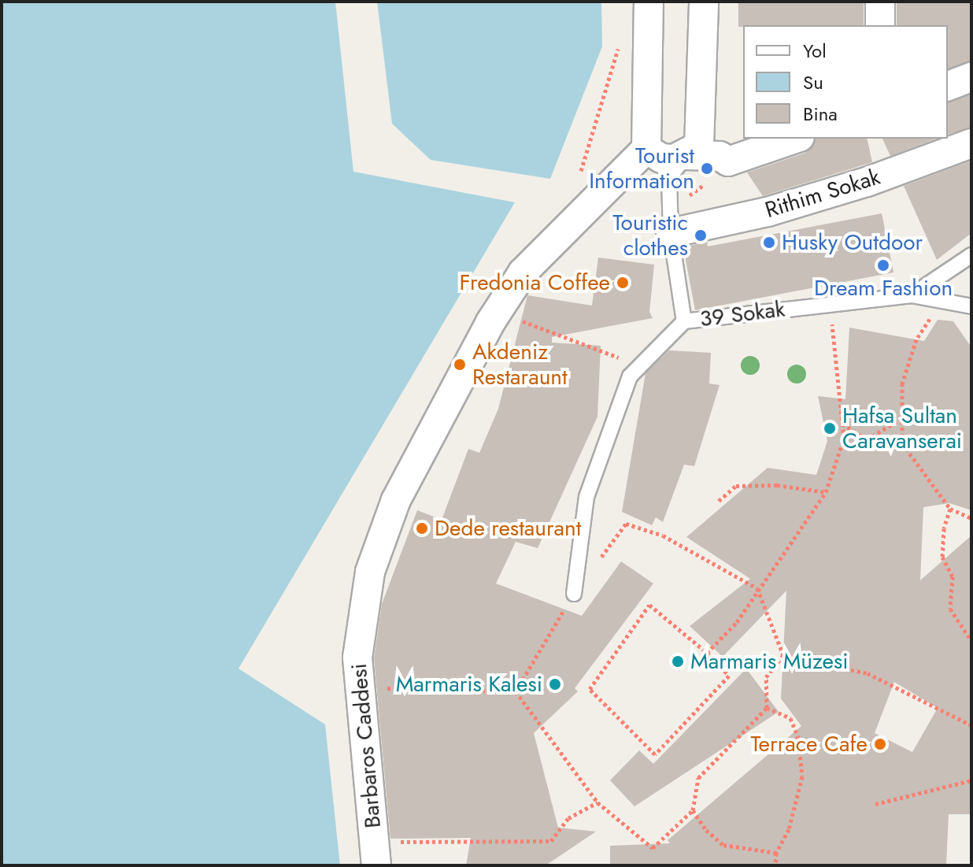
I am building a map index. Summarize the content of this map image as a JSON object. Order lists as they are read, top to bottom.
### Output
{
  "streets": {
    "street": ["Rithim Sokak", "Barbaros Caddesi"],
    "lane": ["39 Sokak"]
  },
  "crossings": [
    ["Rithim Sokak", "39 Sokak"]
  ],
  "places": [
    "Tourist Information",
    "Touristic clothes",
    "Husky Outdoor",
    "Dream Fashion",
    "Fredonia Coffee",
    "Akdeniz Restaraunt",
    "Hafsa Sultan Caravanserai",
    "Dede restaurant",
    "Marmaris Müzesi",
    "Marmaris Kalesi",
    "Terrace Cafe"
  ],
  "legend": ["Yol", "Su", "Bina"]
}
